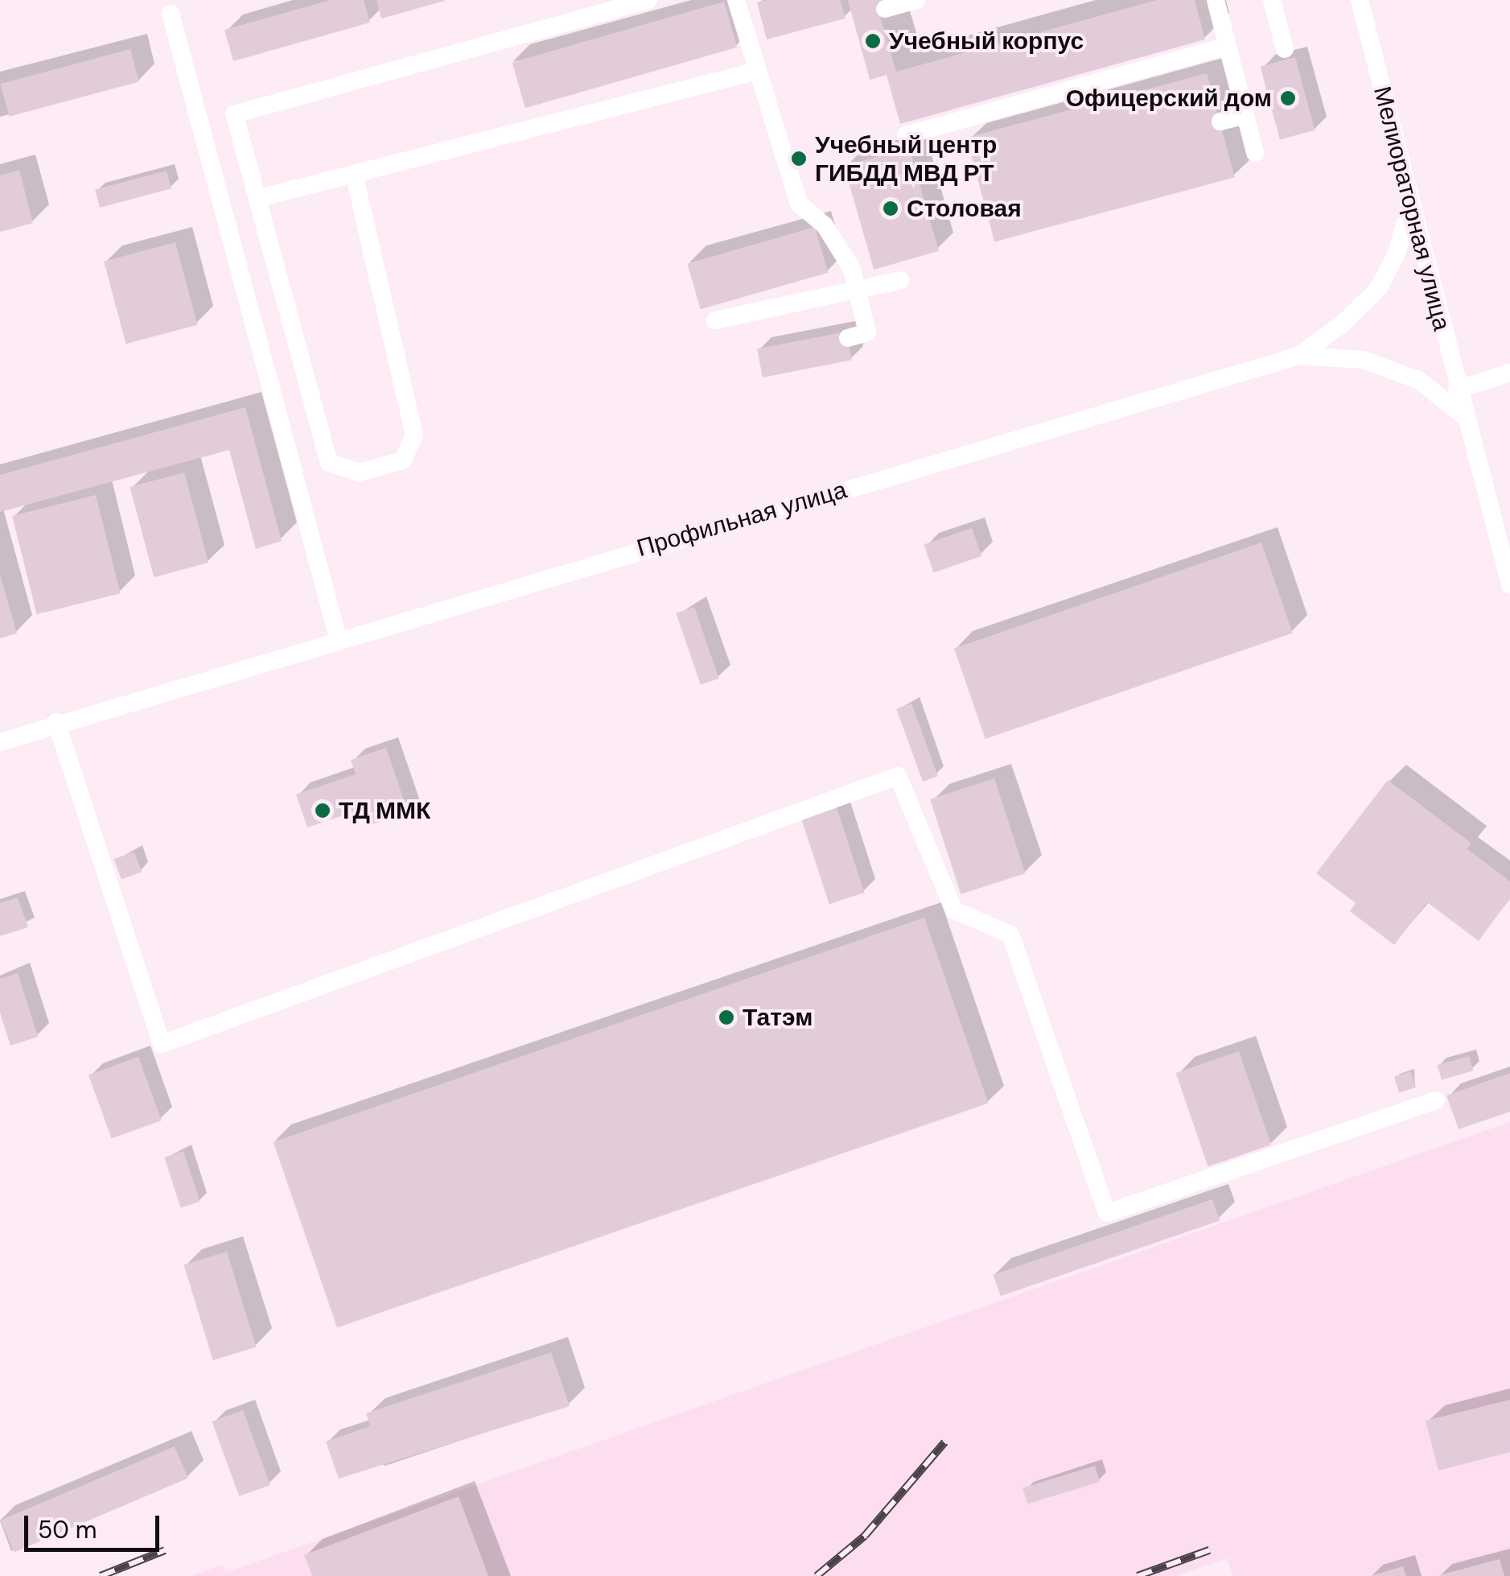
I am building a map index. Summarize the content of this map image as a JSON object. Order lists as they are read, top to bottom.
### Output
{
  "streets": {
    "street": ["Мелиораторная улица", "Профильная улица"]
  },
  "crossings": [
    ["Мелиораторная улица", "Профильная улица"]
  ],
  "places": [
    "Учебный корпус",
    "Офицерский дом",
    "Учебный центр ГИБДД МВД РТ",
    "Столовая",
    "ТД ММК",
    "Татэм"
  ],
  "scale_bar": "50 m"
}
